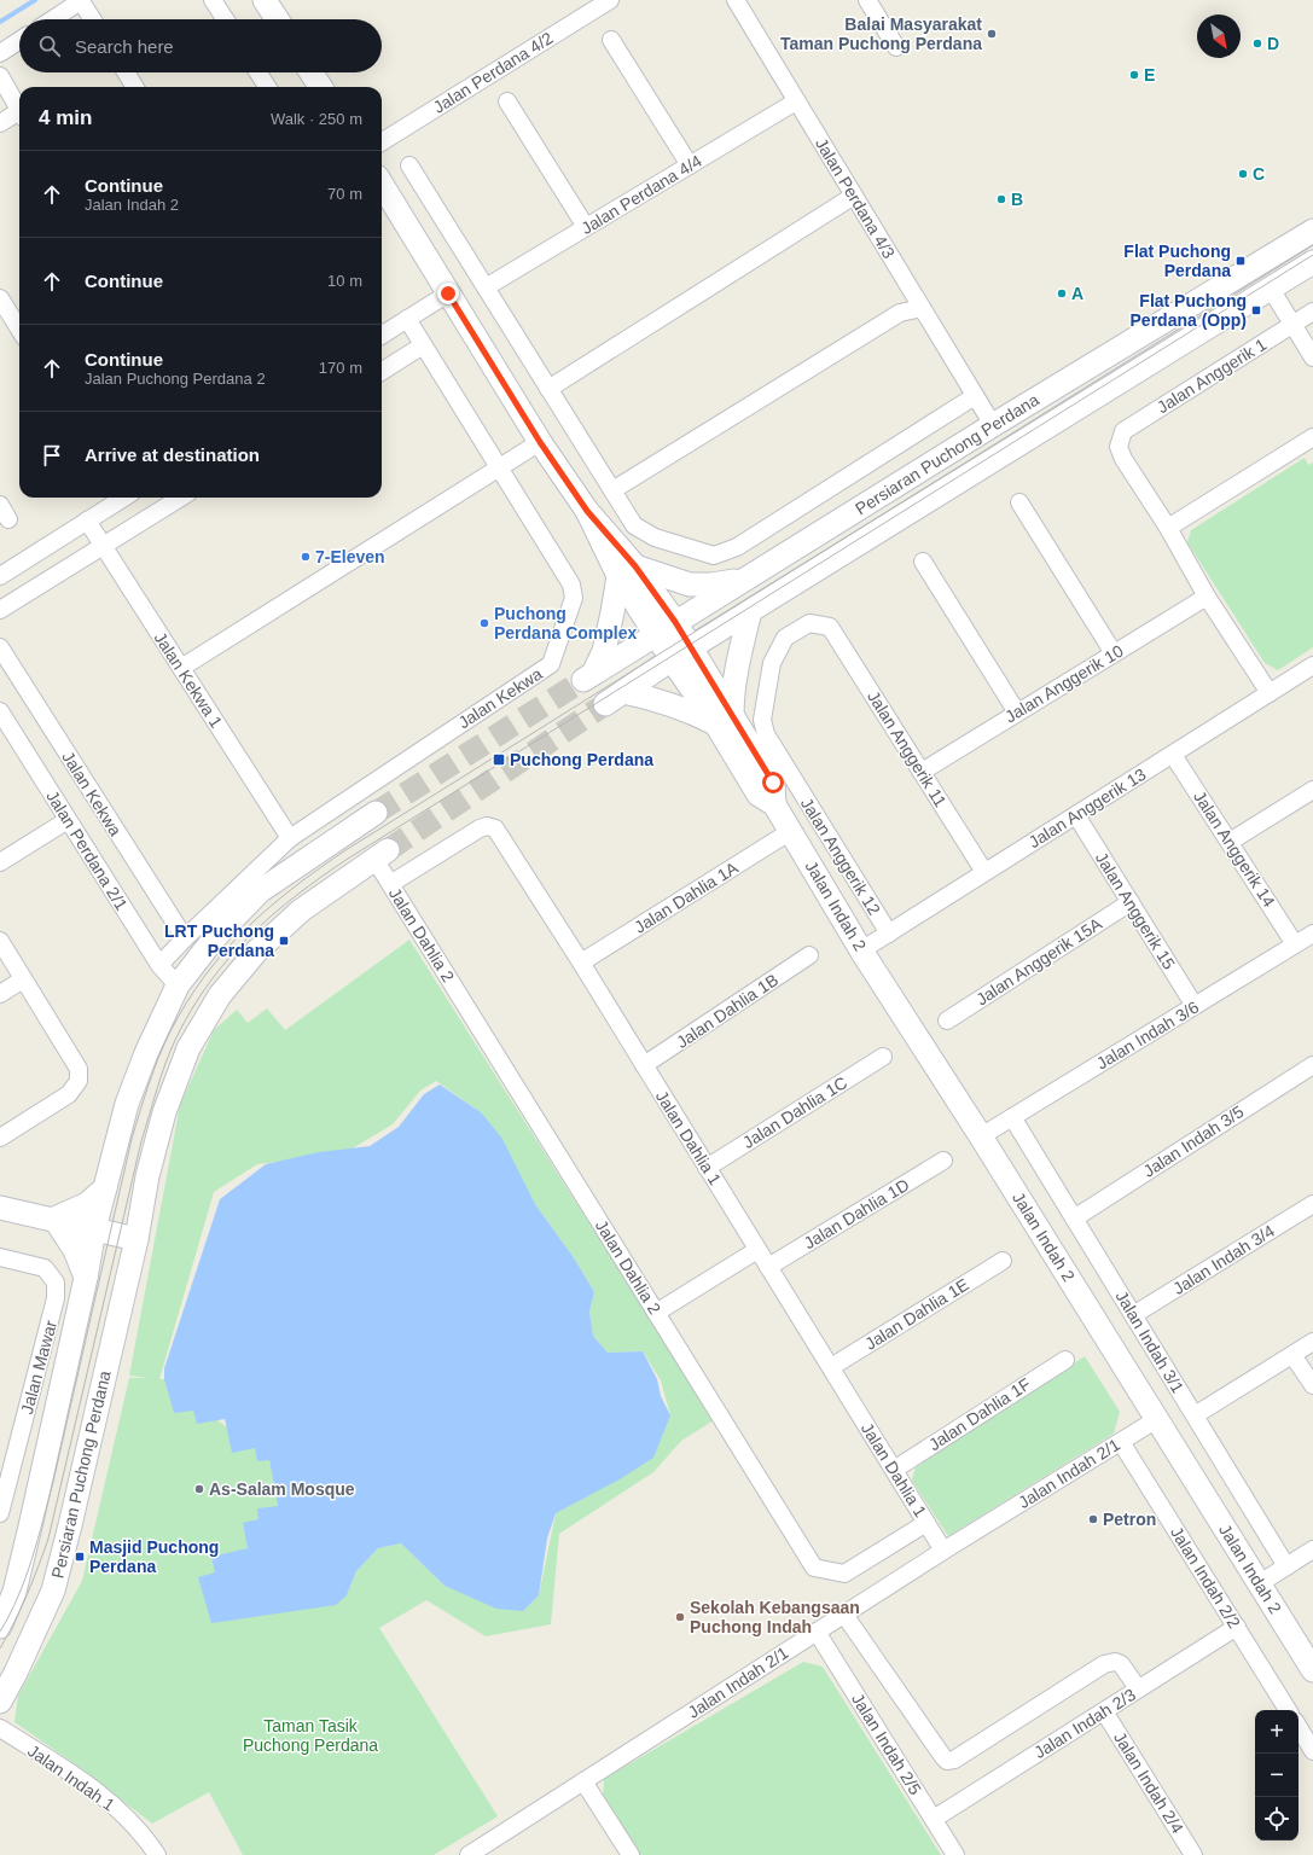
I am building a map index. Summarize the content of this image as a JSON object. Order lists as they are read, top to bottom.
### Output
{
  "streets": {
    "main road": ["Persiaran Puchong Perdana", "Jalan Indah 2"],
    "street": [
      "Jalan Perdana 4/2",
      "Jalan Perdana 4/4",
      "Jalan Perdana 4/3",
      "Jalan Anggerik 1",
      "Jalan Kekwa 1",
      "Jalan Anggerik 10",
      "Jalan Kekwa",
      "Jalan Anggerik 11",
      "Jalan Anggerik 13",
      "Jalan Anggerik 14",
      "Jalan Perdana 2/1",
      "Jalan Anggerik 12",
      "Jalan Dahlia 1A",
      "Jalan Anggerik 15",
      "Jalan Dahlia 2",
      "Jalan Anggerik 15A",
      "Jalan Dahlia 1B",
      "Jalan Indah 3/6",
      "Jalan Dahlia 1C",
      "Jalan Dahlia 1",
      "Jalan Indah 3/5",
      "Jalan Dahlia 1D",
      "Jalan Indah 3/4",
      "Jalan Dahlia 1E",
      "Jalan Indah 3/1",
      "Jalan Mawar",
      "Jalan Dahlia 1F",
      "Jalan Indah 2/1",
      "Jalan Indah 2/2",
      "Jalan Indah 2/3",
      "Jalan Indah 2/5",
      "Jalan Indah 1",
      "Jalan Indah 2/4"
    ]
  },
  "crossings": [
    ["Jalan Perdana 4/4", "Jalan Perdana 4/3"],
    ["Jalan Perdana 4/3", "Persiaran Puchong Perdana"],
    ["Persiaran Puchong Perdana", "Jalan Indah 2"],
    ["Persiaran Puchong Perdana", "Jalan Dahlia 2"],
    ["Jalan Kekwa 1", "Jalan Kekwa"],
    ["Jalan Anggerik 10", "Jalan Anggerik 11"],
    ["Jalan Kekwa", "Jalan Perdana 2/1"],
    ["Jalan Anggerik 11", "Jalan Anggerik 13"],
    ["Jalan Anggerik 11", "Jalan Anggerik 12"],
    ["Jalan Anggerik 13", "Jalan Anggerik 14"],
    ["Jalan Anggerik 13", "Jalan Anggerik 12"],
    ["Jalan Anggerik 13", "Jalan Indah 2"],
    ["Jalan Anggerik 13", "Jalan Anggerik 15"],
    ["Jalan Anggerik 14", "Jalan Indah 3/6"],
    ["Jalan Dahlia 1A", "Jalan Indah 2"],
    ["Jalan Dahlia 1A", "Jalan Dahlia 1"],
    ["Jalan Indah 2", "Jalan Indah 3/6"],
    ["Jalan Indah 2", "Jalan Indah 2/1"],
    ["Jalan Anggerik 15", "Jalan Anggerik 15A"],
    ["Jalan Anggerik 15", "Jalan Indah 3/6"],
    ["Jalan Dahlia 2", "Jalan Dahlia 1"],
    ["Jalan Dahlia 1B", "Jalan Dahlia 1"],
    ["Jalan Indah 3/6", "Jalan Indah 3/1"],
    ["Jalan Dahlia 1C", "Jalan Dahlia 1"],
    ["Jalan Dahlia 1", "Jalan Dahlia 1D"],
    ["Jalan Dahlia 1", "Jalan Dahlia 1E"],
    ["Jalan Dahlia 1", "Jalan Dahlia 1F"],
    ["Jalan Dahlia 1", "Jalan Indah 2/1"],
    ["Jalan Indah 3/5", "Jalan Indah 3/1"],
    ["Jalan Indah 3/4", "Jalan Indah 3/1"],
    ["Jalan Indah 2/1", "Jalan Indah 2/2"],
    ["Jalan Indah 2/1", "Jalan Indah 2/5"],
    ["Jalan Indah 2/2", "Jalan Indah 2/3"],
    ["Jalan Indah 2/3", "Jalan Indah 2/5"],
    ["Jalan Indah 2/3", "Jalan Indah 2/4"]
  ],
  "parks": ["Taman Tasik Puchong Perdana"],
  "places": {
    "other": [
      "Balai Masyarakat Taman Puchong Perdana",
      "D",
      "E",
      "C",
      "B",
      "A",
      "7-Eleven",
      "Puchong Perdana Complex",
      "As-Salam Mosque",
      "Petron",
      "Sekolah Kebangsaan Puchong Indah"
    ],
    "transit": [
      "Flat Puchong Perdana",
      "Flat Puchong Perdana (Opp)",
      "Puchong Perdana",
      "LRT Puchong Perdana",
      "Masjid Puchong Perdana"
    ]
  },
  "north": "bottom right",
  "page": {
    "search": "Search here",
    "heading": ["4 min", "Walk · 250 m"],
    "list": [
      ["Continue", "Jalan Indah 2", "70 m"],
      ["Continue", "10 m"],
      ["Continue", "Jalan Puchong Perdana 2", "170 m"],
      "Arrive at destination"
    ],
    "map_buttons": ["+", "−"]
  }
}
